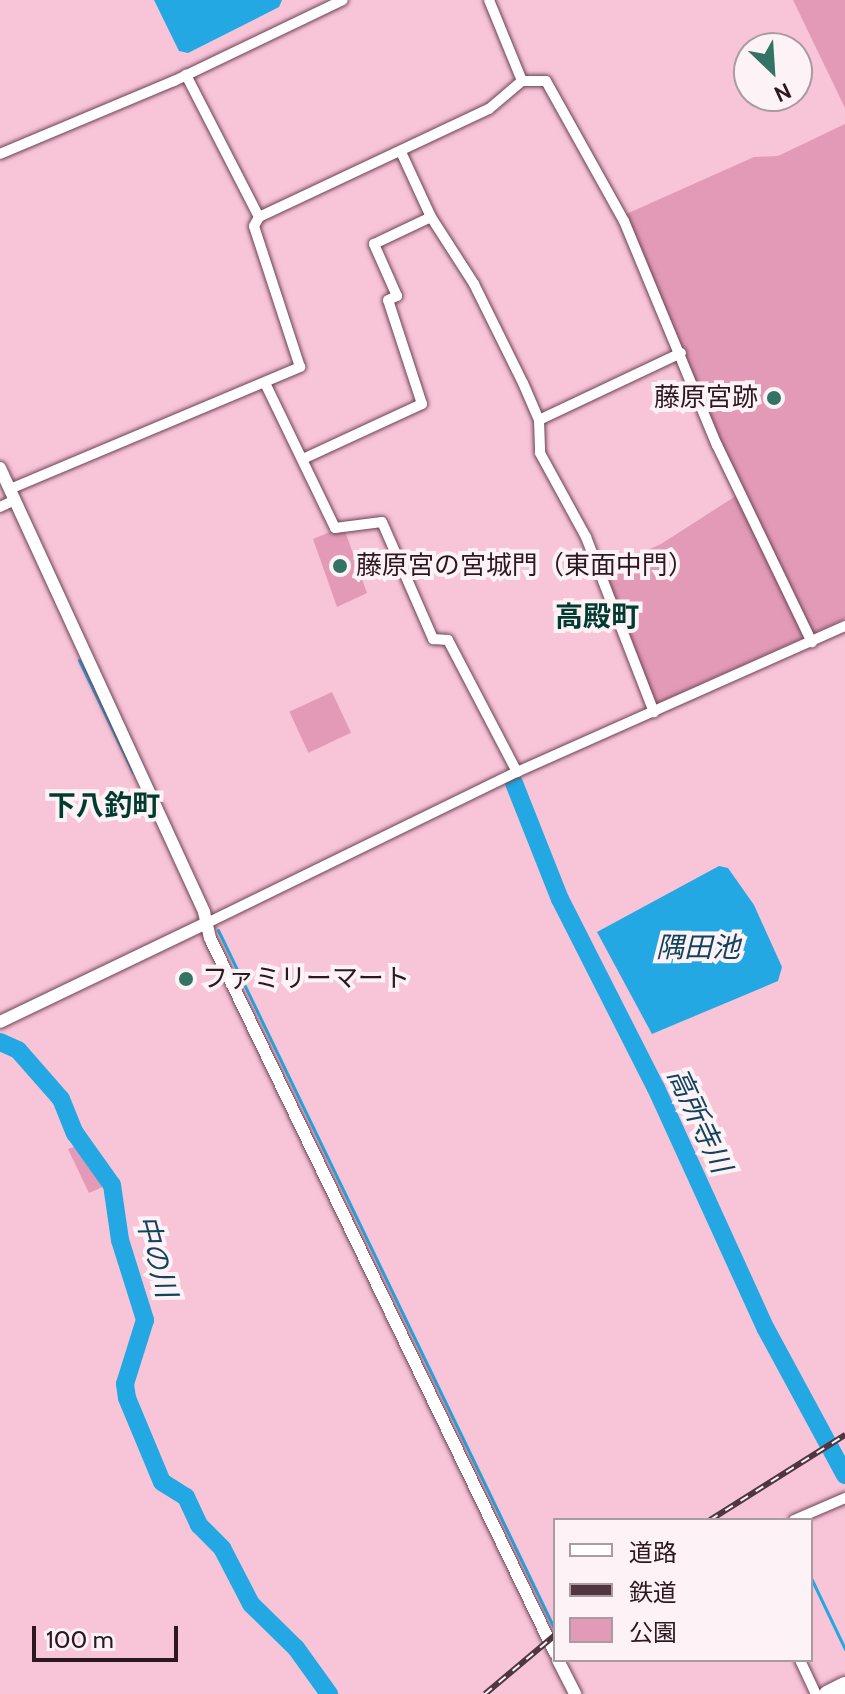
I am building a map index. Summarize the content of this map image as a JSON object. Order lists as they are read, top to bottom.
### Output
{
  "districts": ["高殿町", "下八釣町"],
  "water": ["隅田池", "高所寺川", "中の川"],
  "places": ["藤原宮跡", "藤原宮の宮城門（東面中門）", "ファミリーマート"],
  "legend": ["道路", "鉄道", "公園"],
  "scale_bar": "100 m",
  "north": "bottom right"
}
